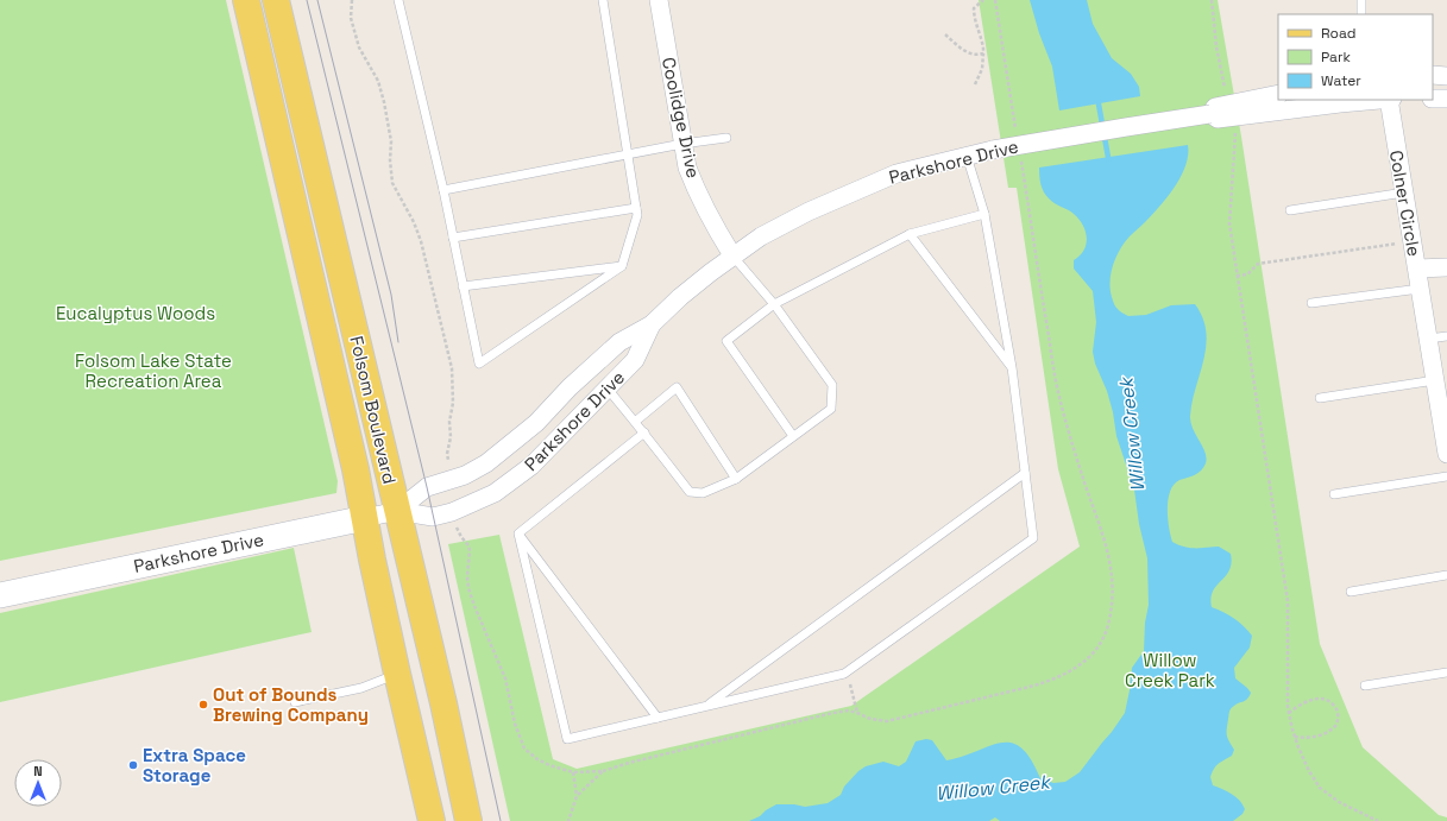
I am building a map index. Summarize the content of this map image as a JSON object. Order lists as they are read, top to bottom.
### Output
{
  "streets": {
    "main road": ["Folsom Boulevard"],
    "street": ["Coolidge Drive", "Parkshore Drive", "Colner Circle"]
  },
  "crossings": [
    ["Coolidge Drive", "Parkshore Drive"],
    ["Parkshore Drive", "Folsom Boulevard"]
  ],
  "water": ["Willow Creek"],
  "parks": ["Eucalyptus Woods", "Folsom Lake State Recreation Area", "Willow Creek Park"],
  "places": ["Out of Bounds Brewing Company", "Extra Space Storage"],
  "legend": ["Road", "Park", "Water"],
  "north": "top"
}
